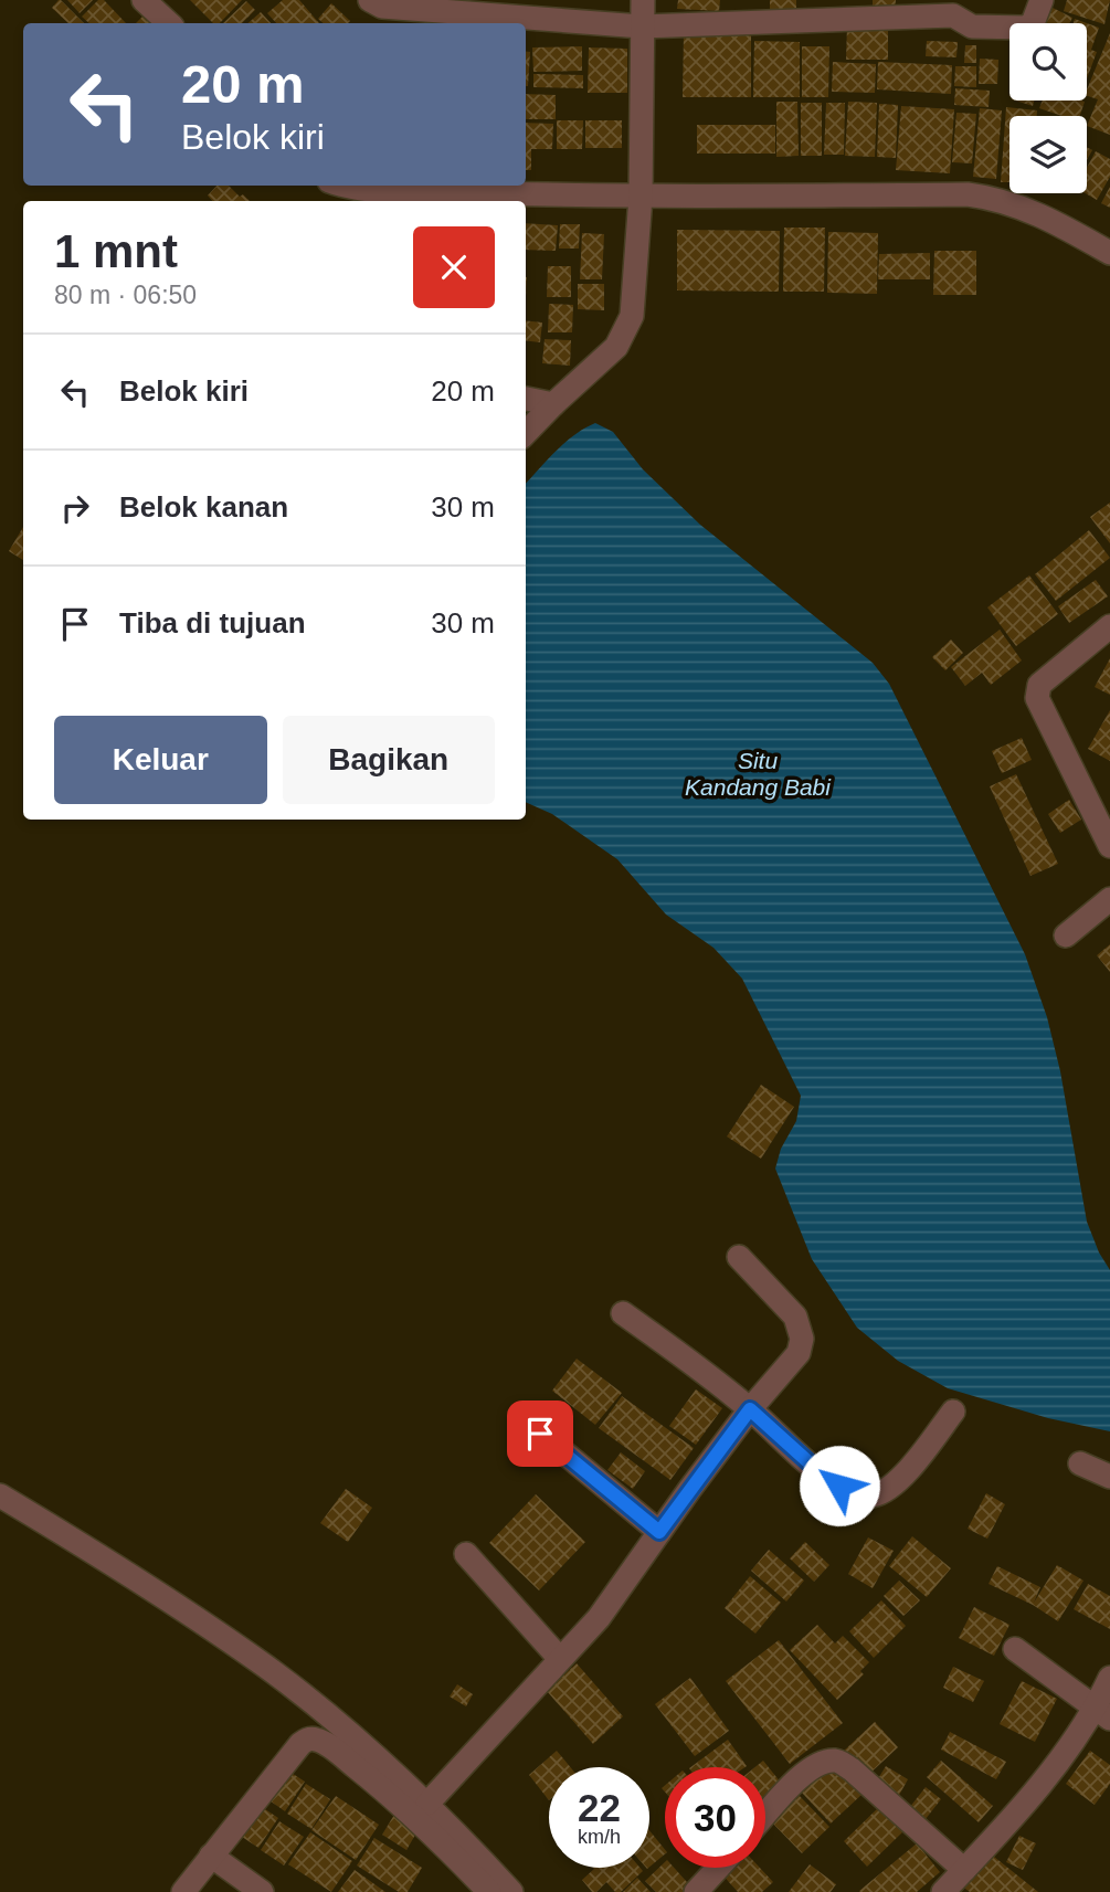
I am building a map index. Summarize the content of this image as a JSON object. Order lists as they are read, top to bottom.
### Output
{
  "water": ["Situ Kandang Babi"],
  "page": {
    "turn": ["20 m", "Belok kiri"],
    "heading": ["1 mnt", "80 m · 06:50"],
    "list": [
      {
        "name": "Belok kiri",
        "value": "20 m"
      },
      {
        "name": "Belok kanan",
        "value": "30 m"
      },
      {
        "name": "Tiba di tujuan",
        "value": "30 m"
      }
    ],
    "buttons": ["Keluar", "Bagikan"],
    "speed": "22 km/h",
    "limit": "30"
  }
}
